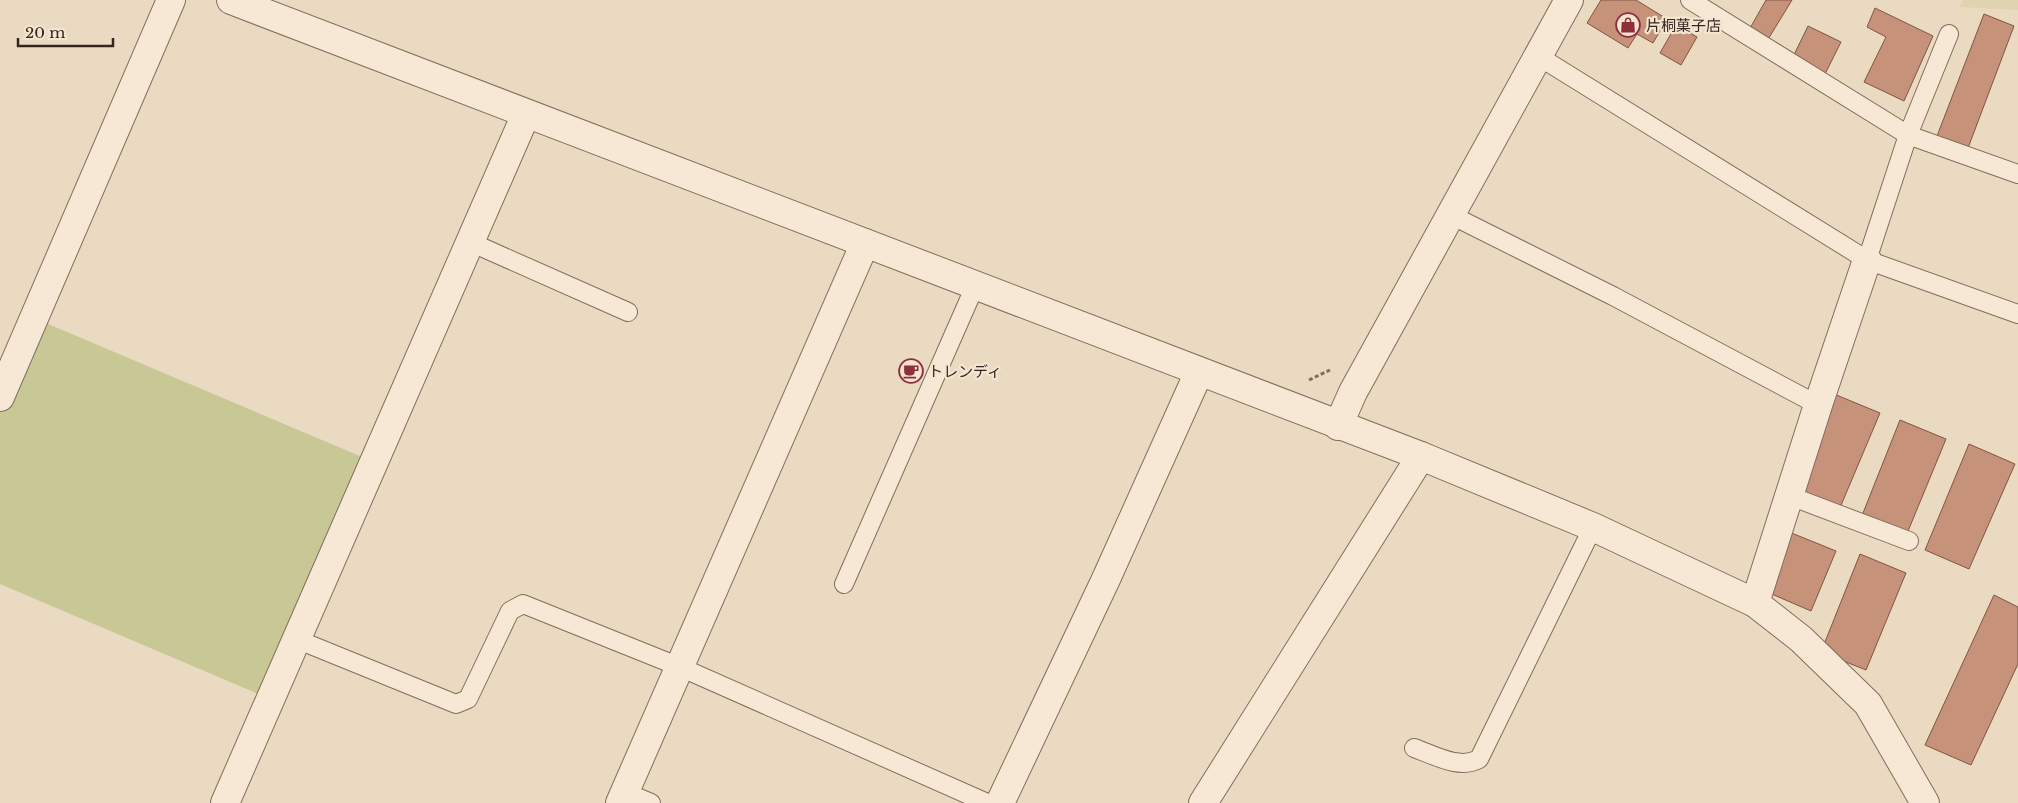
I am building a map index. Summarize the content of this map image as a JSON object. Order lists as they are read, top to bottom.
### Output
{
  "places": {
    "shop": ["片桐菓子店"],
    "cafe": ["トレンディ"]
  },
  "scale_bar": "20 m"
}
